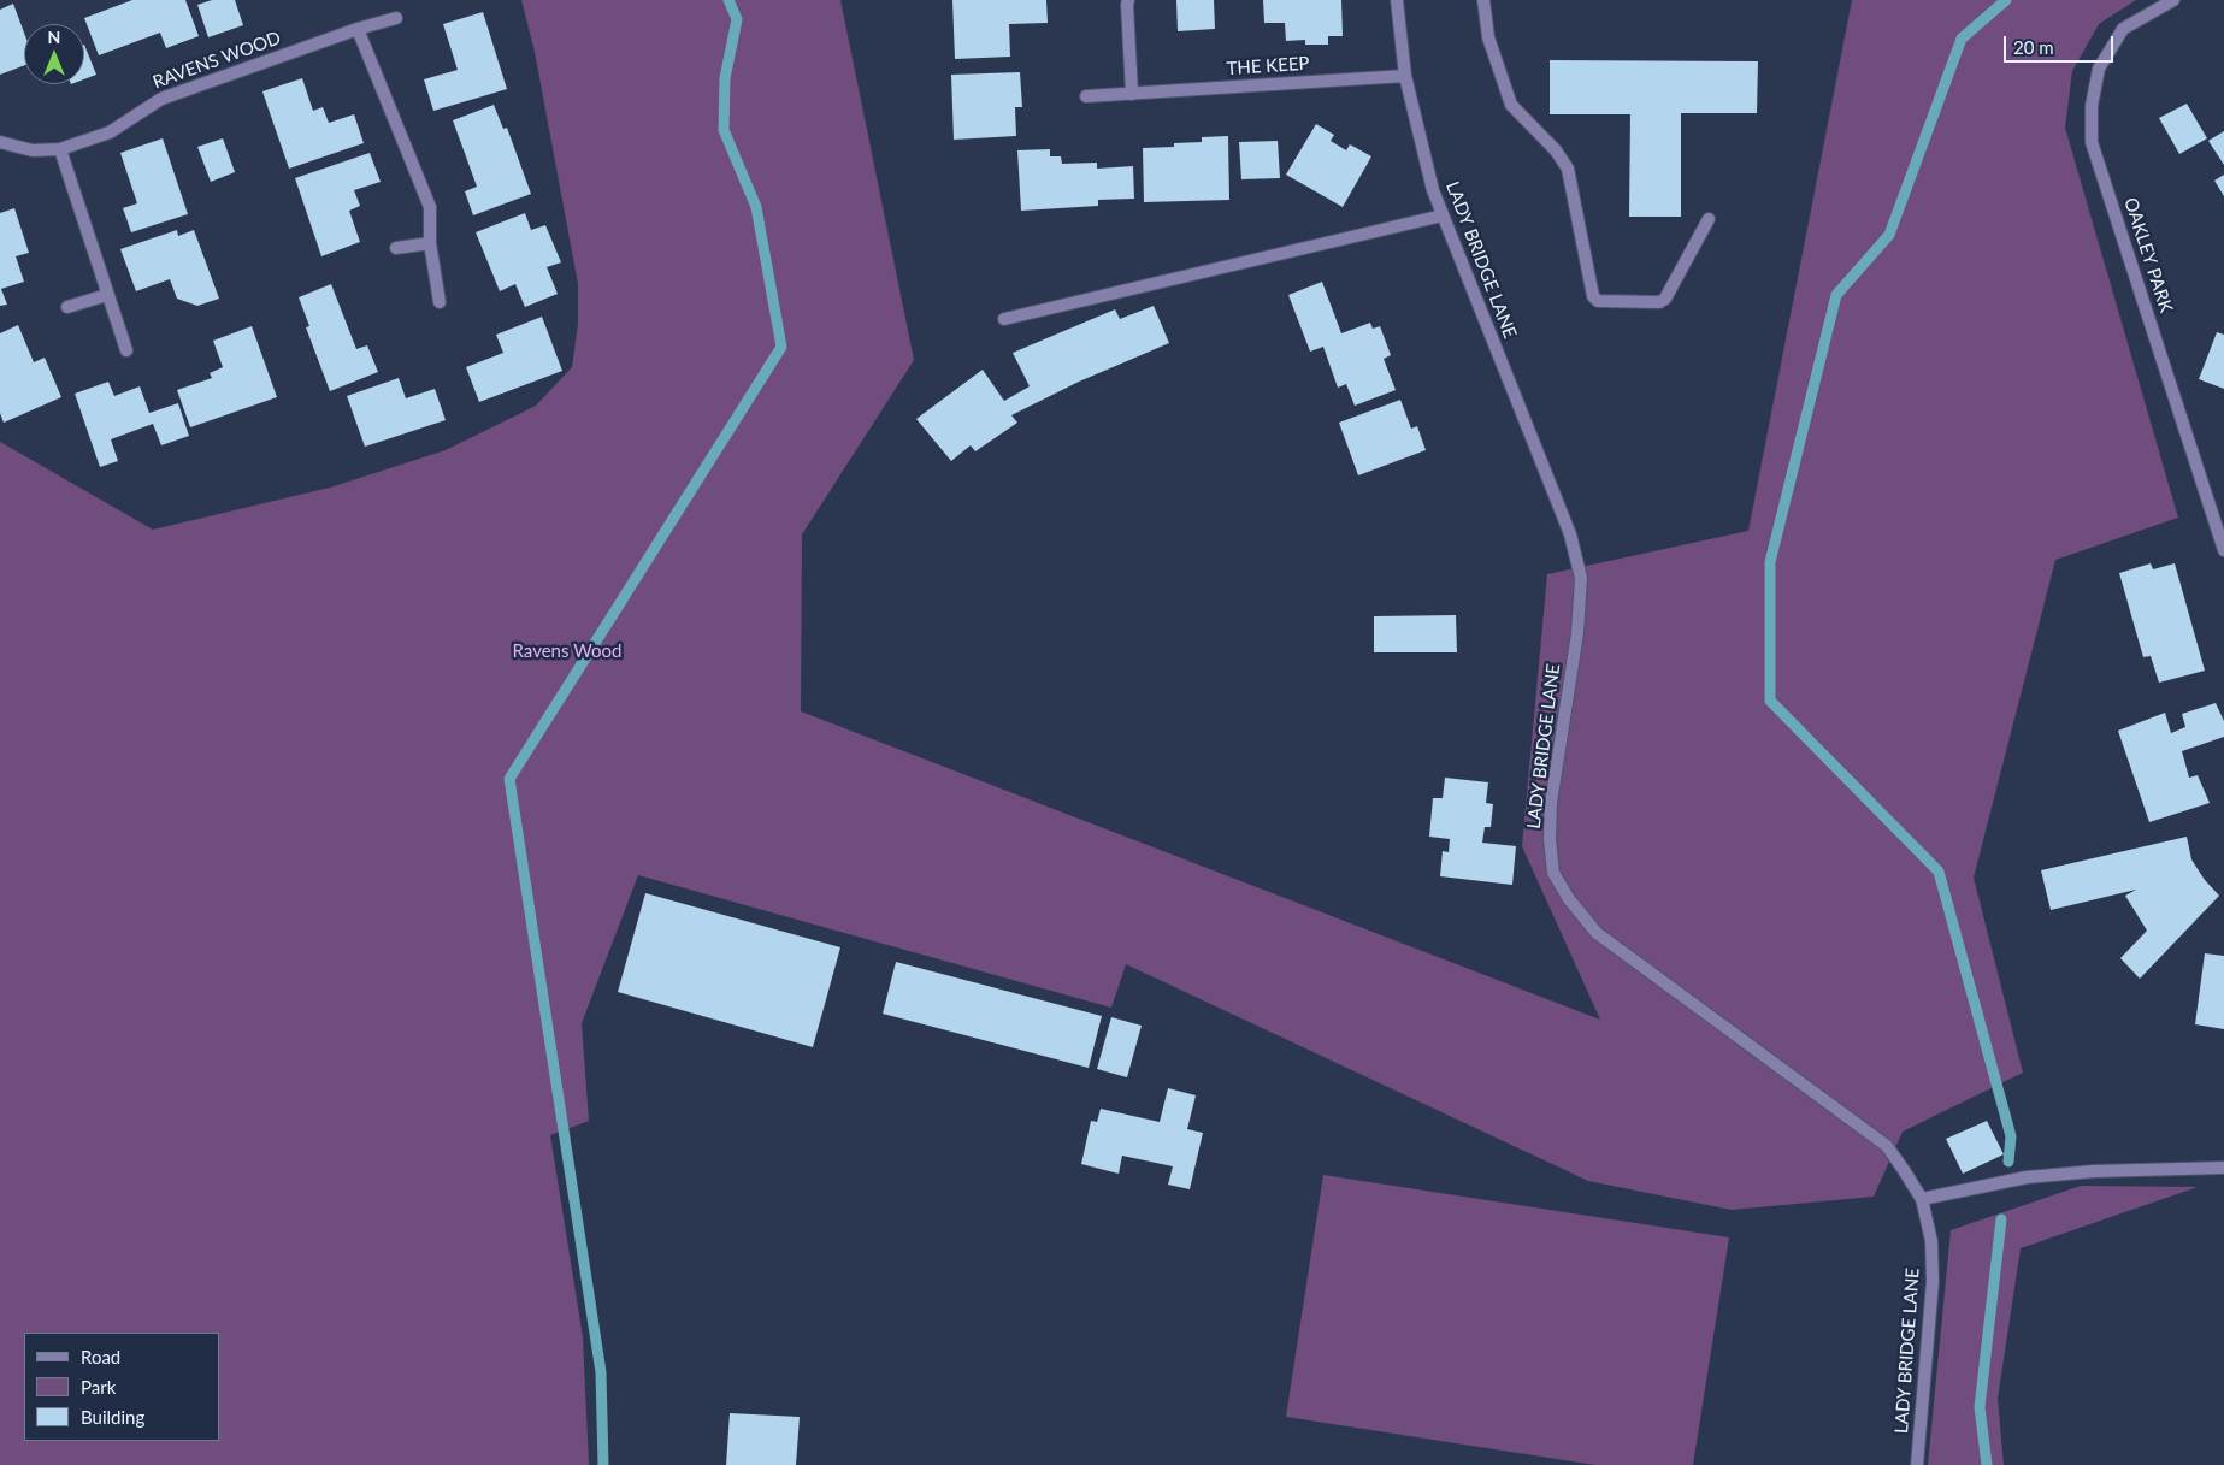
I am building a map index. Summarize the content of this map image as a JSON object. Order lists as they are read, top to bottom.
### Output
{
  "streets": {
    "street": [
      "RAVENS WOOD",
      "THE KEEP",
      "OAKLEY PARK",
      "LADY BRIDGE LANE"
    ]
  },
  "crossings": [
    ["THE KEEP", "LADY BRIDGE LANE"]
  ],
  "parks": ["Ravens Wood"],
  "legend": ["Road", "Park", "Building"],
  "scale_bar": "20 m",
  "north": "top"
}
